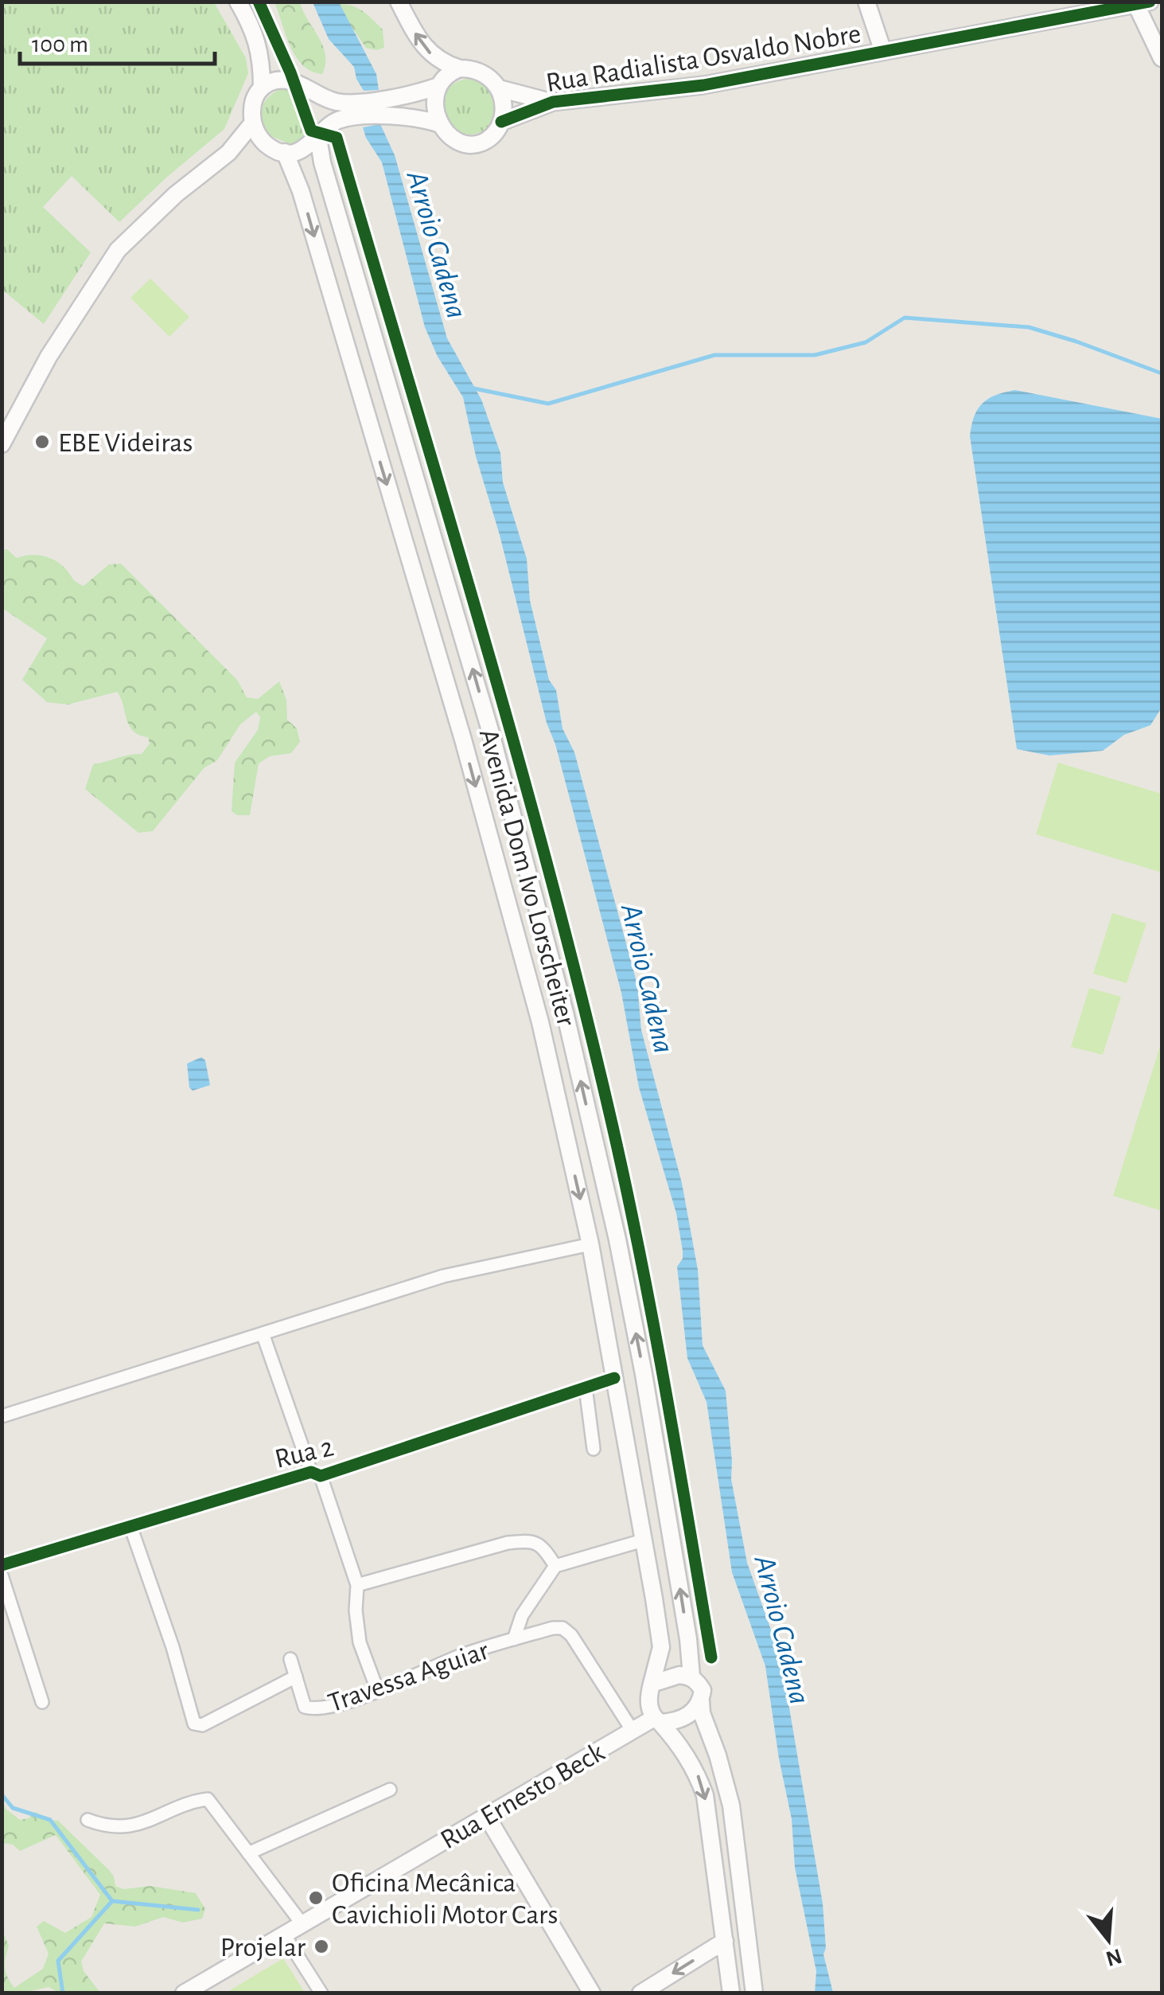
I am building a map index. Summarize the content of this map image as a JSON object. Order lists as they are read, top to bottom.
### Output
{
  "streets": {
    "main road": ["Rua Radialista Osvaldo Nobre", "Avenida Dom Ivo Lorscheiter", "Rua Ernesto Beck"],
    "street": ["Rua 2", "Travessa Aguiar"]
  },
  "crossings": [
    ["Avenida Dom Ivo Lorscheiter", "Rua 2"],
    ["Avenida Dom Ivo Lorscheiter", "Rua Ernesto Beck"],
    ["Travessa Aguiar", "Rua Ernesto Beck"]
  ],
  "water": ["Arroio Cadena"],
  "places": ["EBE Videiras", "Oficina Mecânica Cavichioli Motor Cars", "Projelar"],
  "scale_bar": "100 m",
  "north": "bottom"
}
